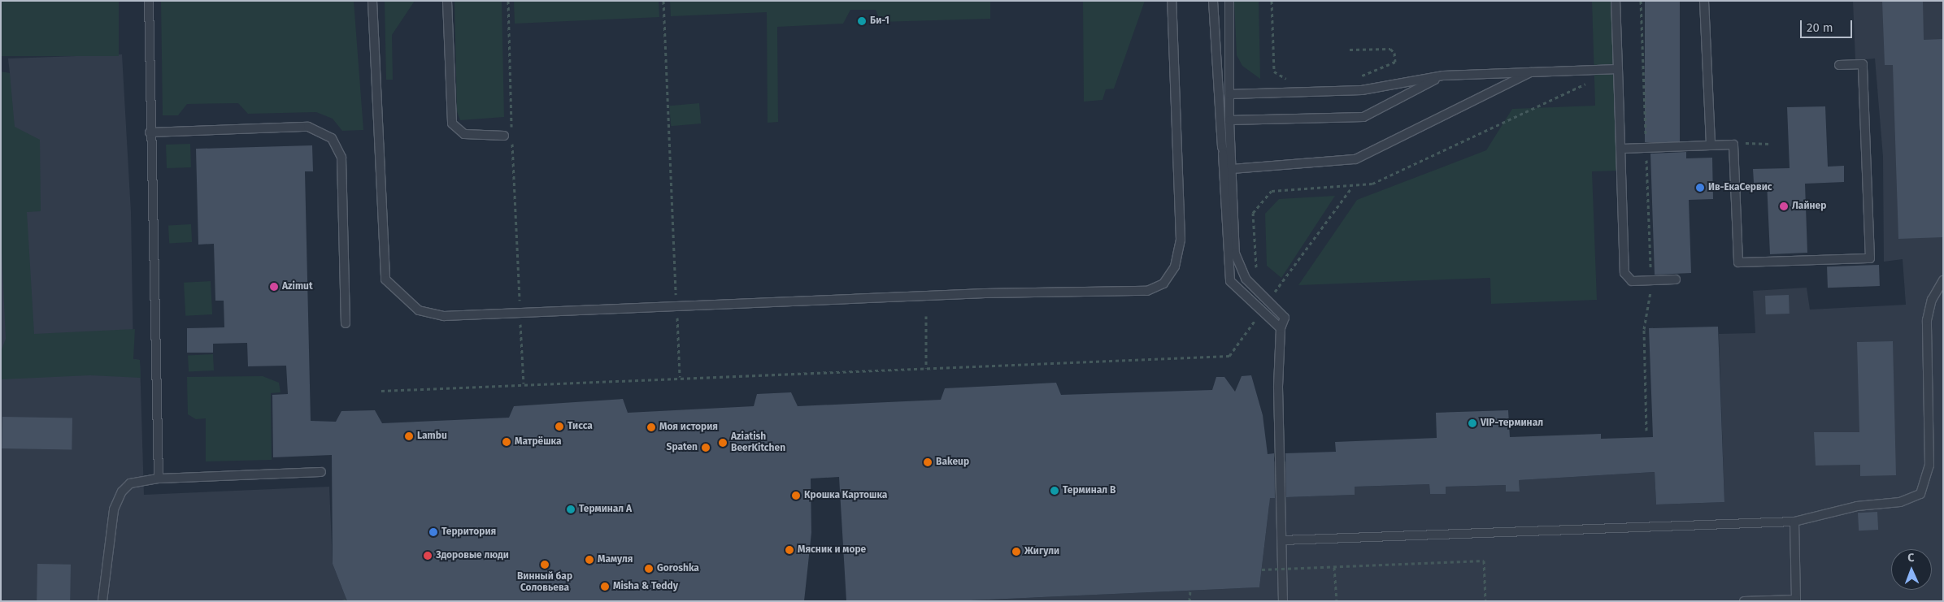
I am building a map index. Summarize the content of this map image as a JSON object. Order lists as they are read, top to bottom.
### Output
{
  "places": [
    "Би-1",
    "Ив-ЕкаСервис",
    "Лайнер",
    "Azimut",
    "VIP-терминал",
    "Тисса",
    "Моя история",
    "Lambu",
    "Матрёшка",
    "Aziatish BeerKitchen",
    "Spaten",
    "Bakeup",
    "Терминал B",
    "Крошка Картошка",
    "Терминал А",
    "Территория",
    "Мясник и море",
    "Жигули",
    "Здоровые люди",
    "Мамуля",
    "Винный бар Соловьева",
    "Goroshka",
    "Misha & Teddy"
  ],
  "scale_bar": "20 m",
  "north": "top"
}
